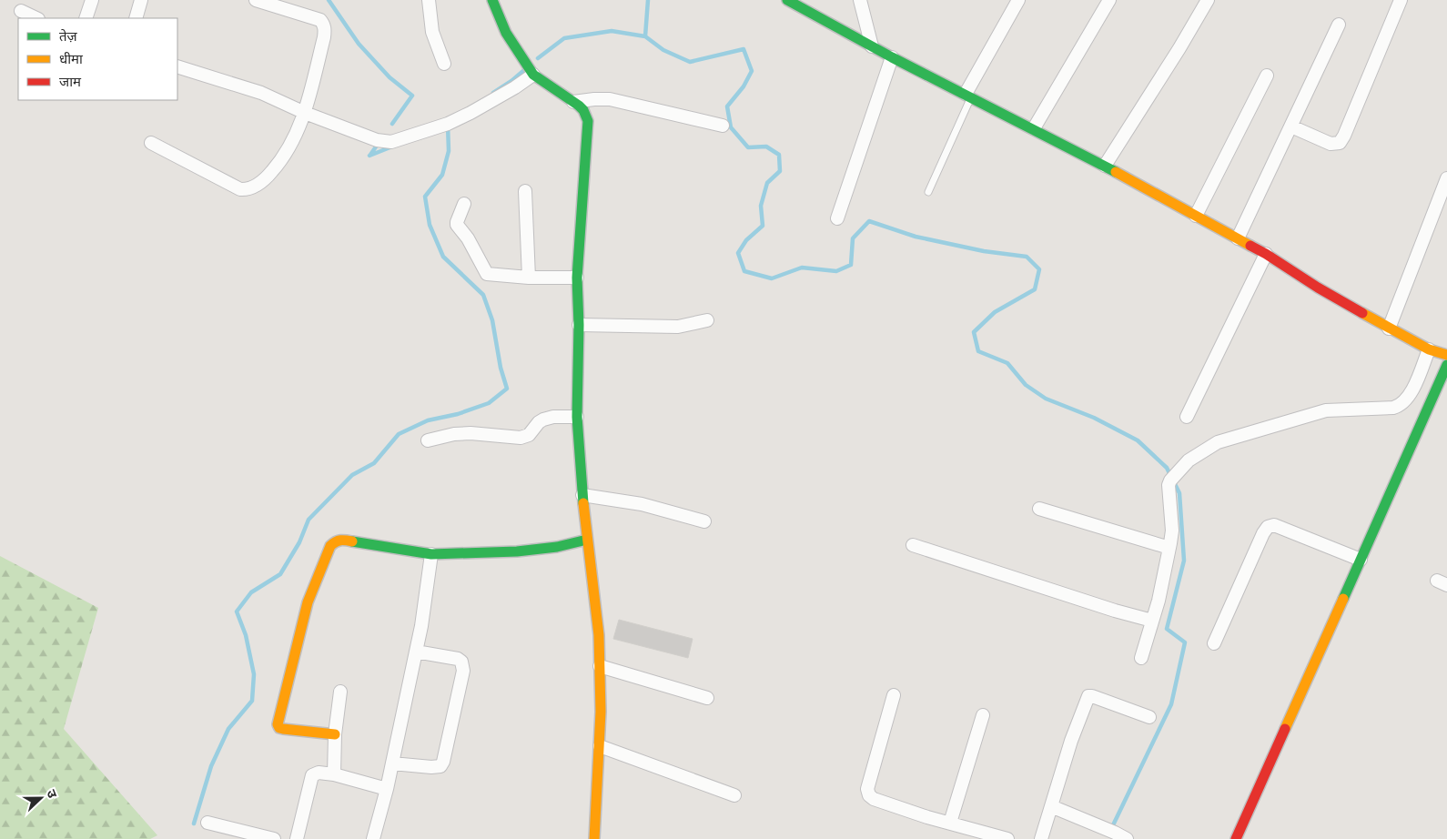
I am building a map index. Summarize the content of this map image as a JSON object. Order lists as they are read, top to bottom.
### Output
{
  "legend": ["तेज़", "धीमा", "जाम"],
  "north": "right"
}
